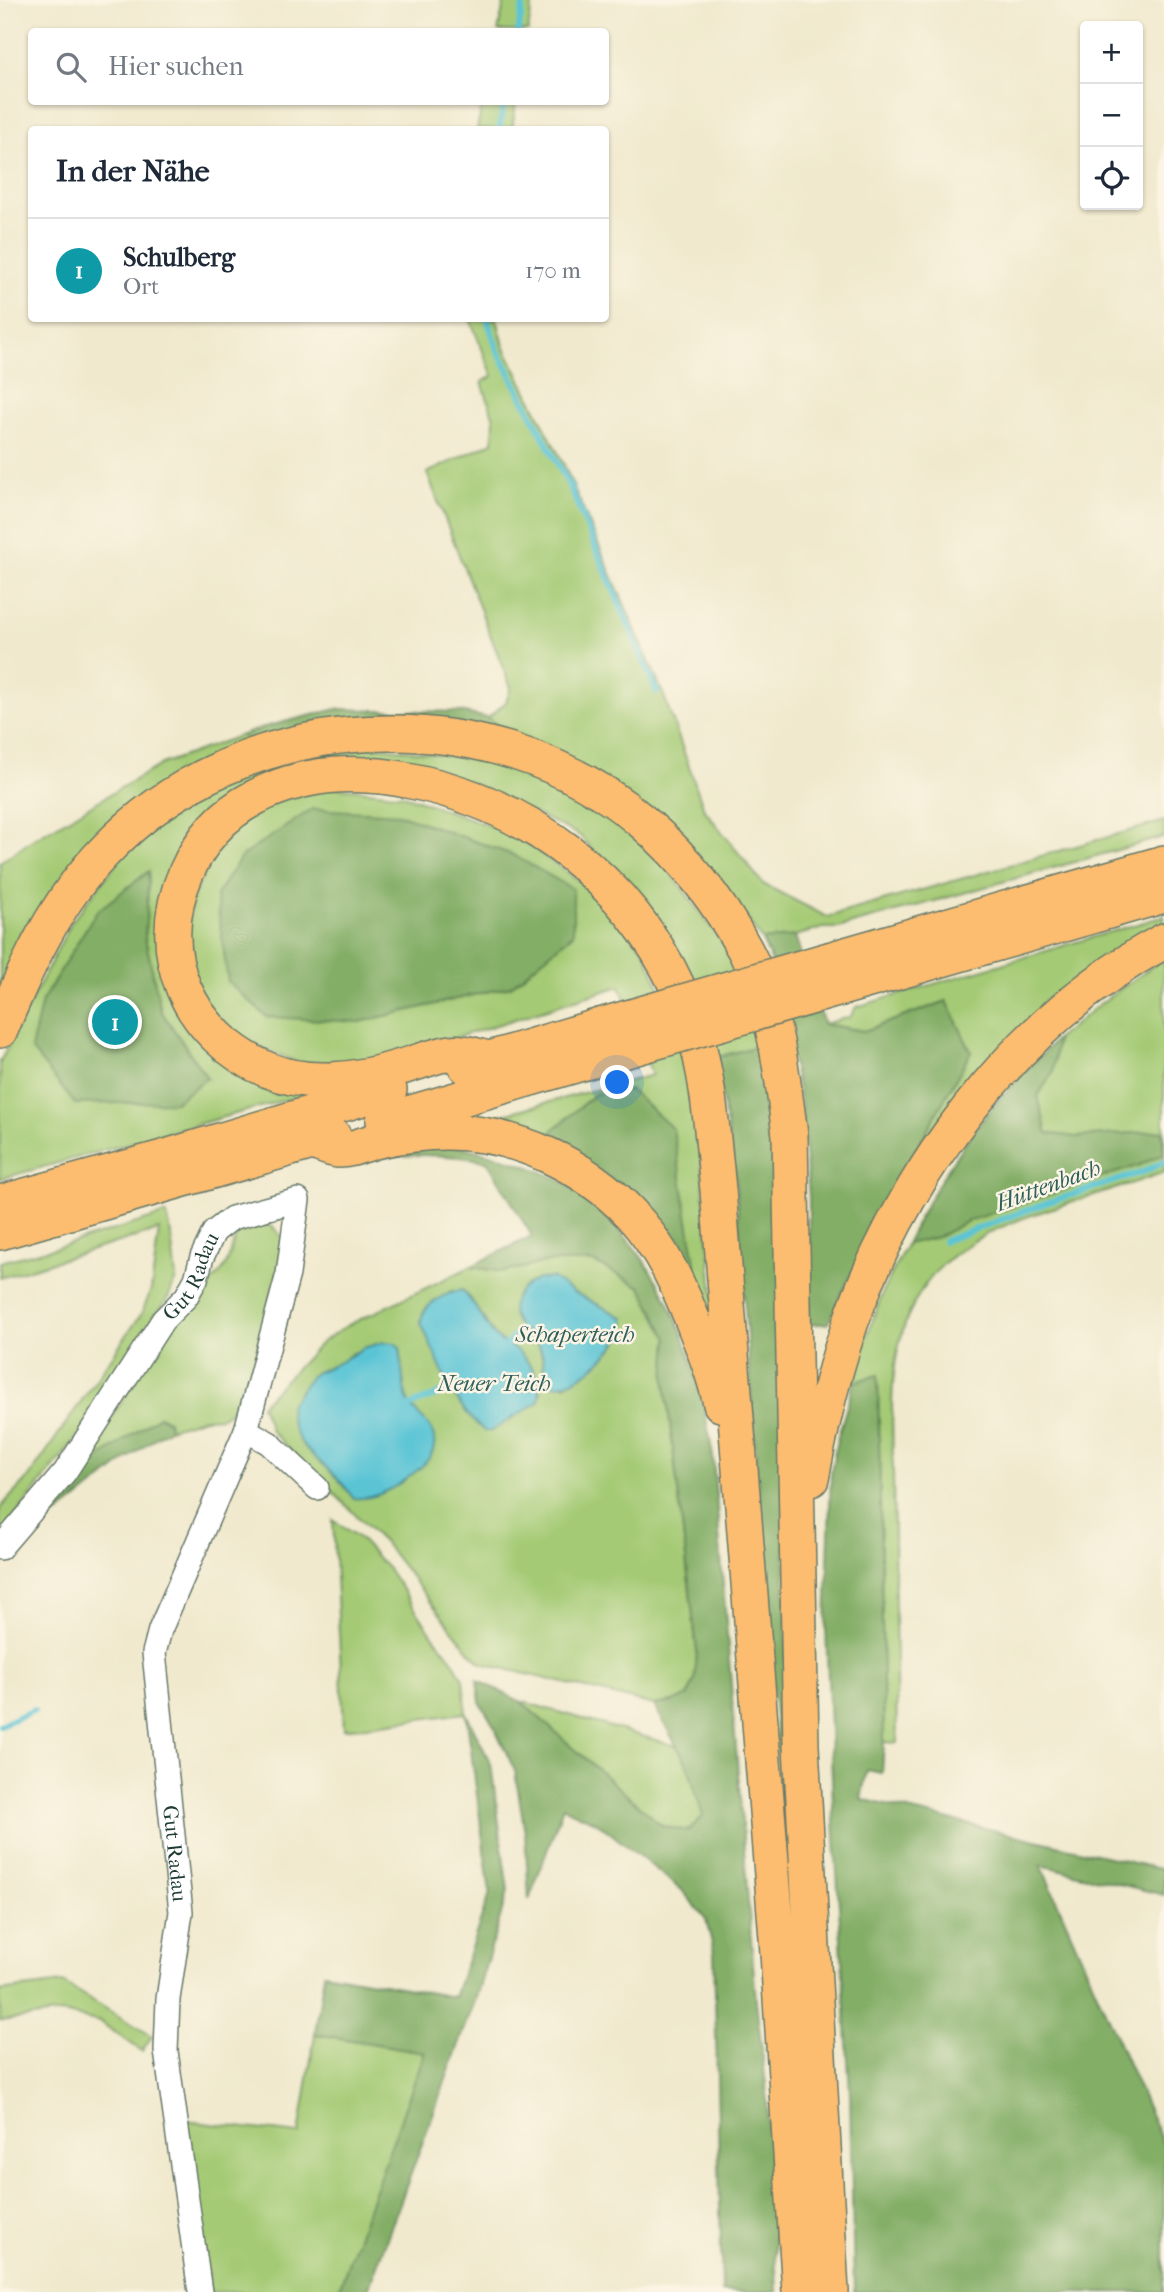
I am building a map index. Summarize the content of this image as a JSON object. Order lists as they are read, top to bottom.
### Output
{
  "streets": {
    "street": ["Gut Radau"]
  },
  "water": ["Hüttenbach", "Schaperteich", "Neuer Teich"],
  "page": {
    "map_buttons": ["+", "−"],
    "search": "Hier suchen",
    "heading": "In der Nähe",
    "list": [
      {
        "mark": "1",
        "name": "Schulberg",
        "note": "Ort",
        "value": "170 m"
      }
    ],
    "pins": "1"
  }
}
